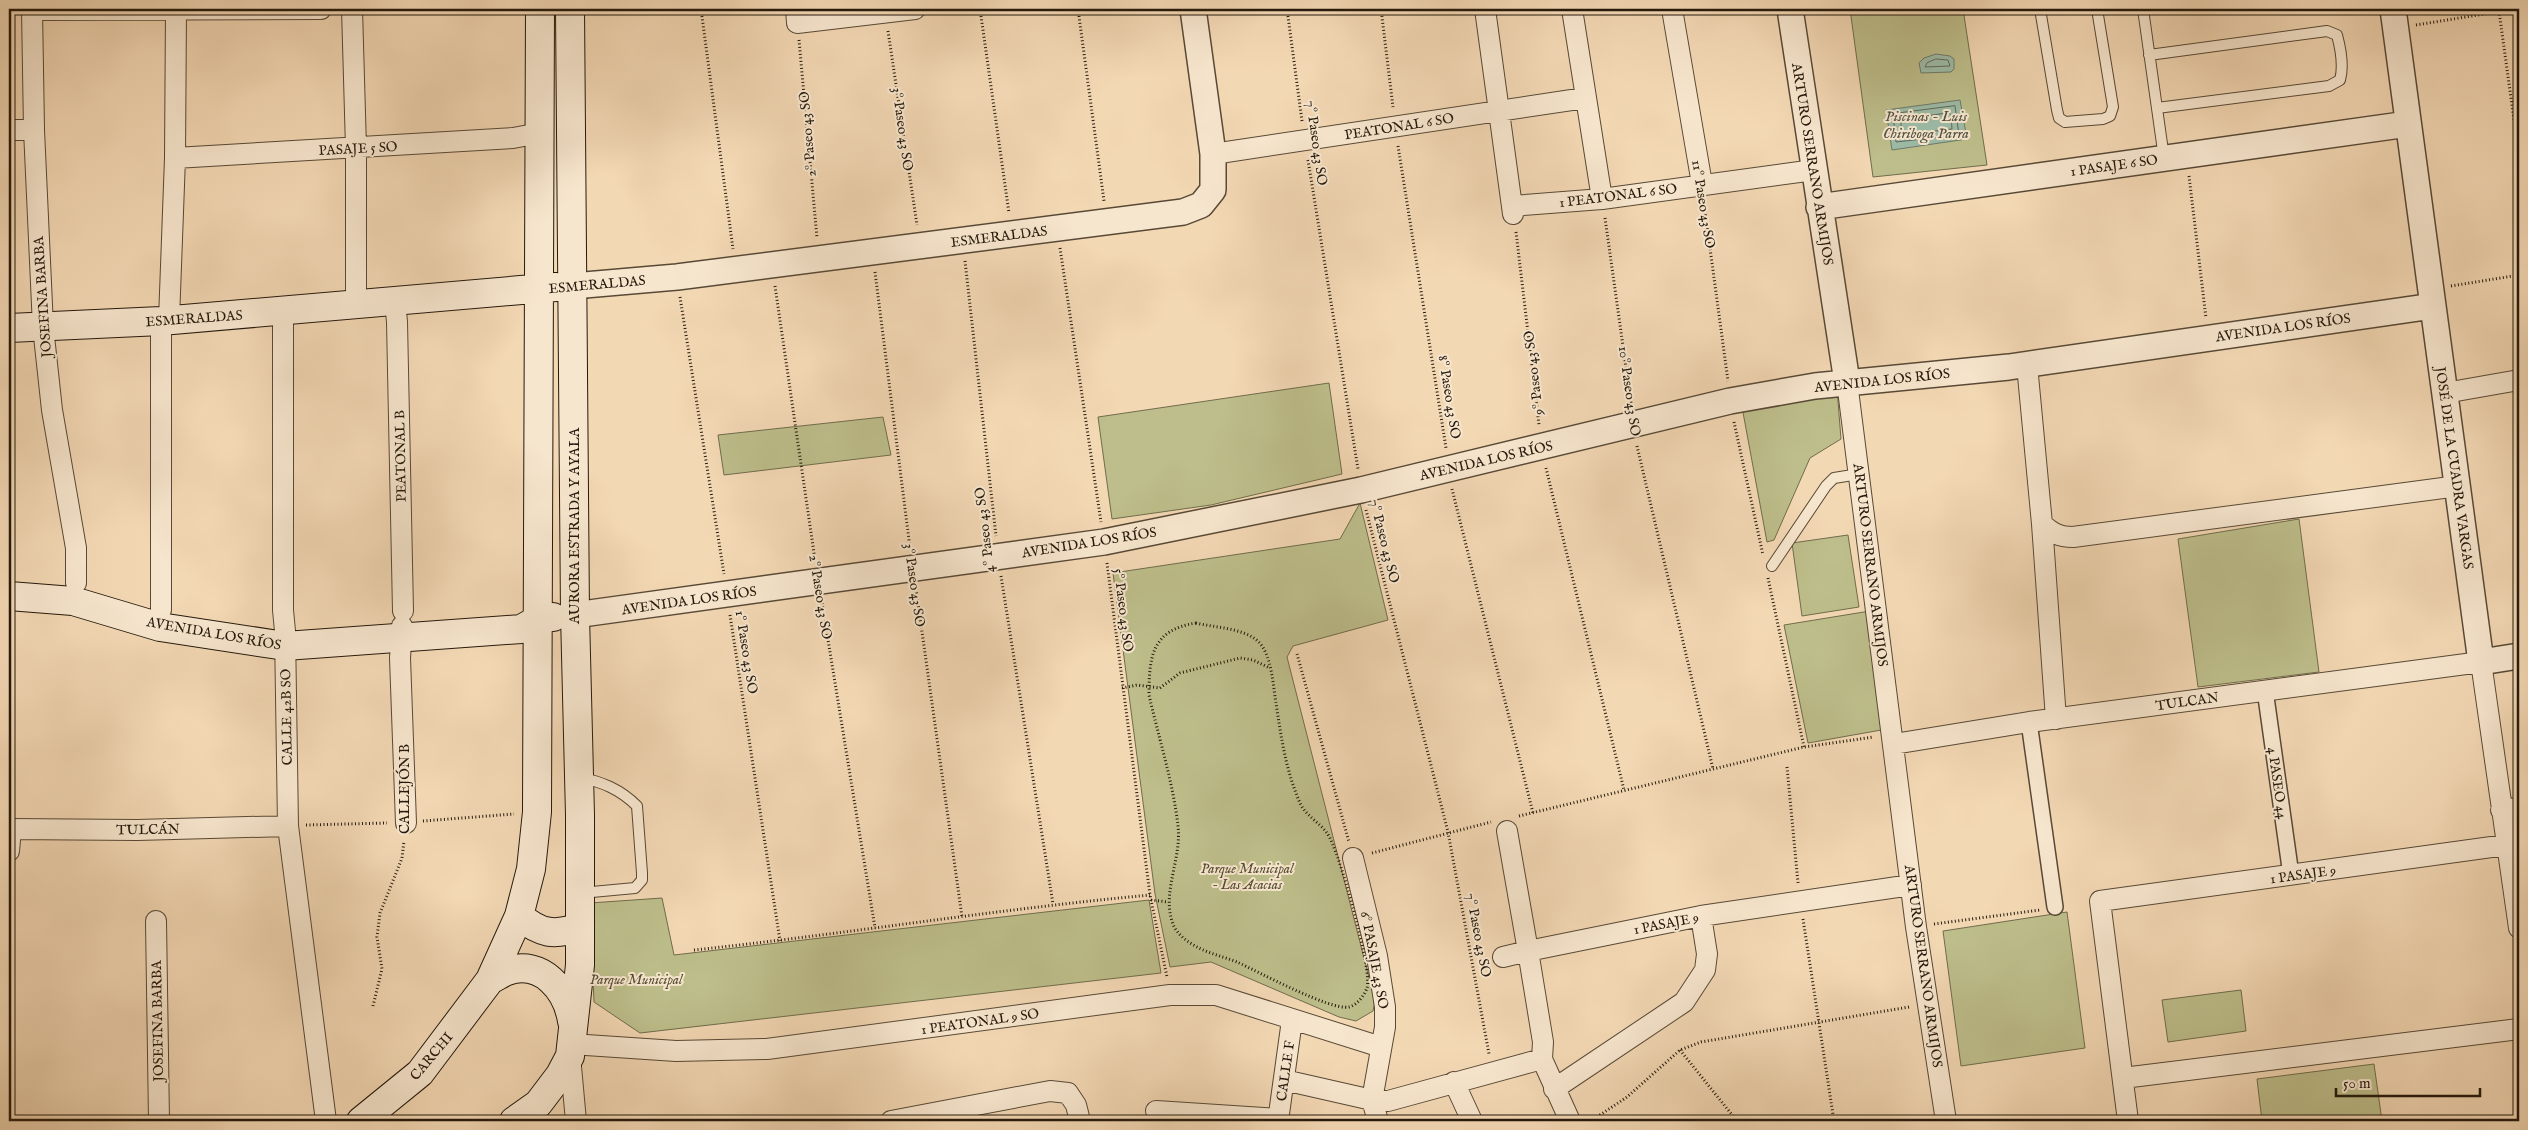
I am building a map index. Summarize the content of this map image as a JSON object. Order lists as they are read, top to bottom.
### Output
{
  "streets": {
    "main road": [
      "ESMERALDAS",
      "AVENIDA LOS RÍOS",
      "AURORA ESTRADA Y AYALA",
      "CARCHI"
    ],
    "street": [
      "PEATONAL 6 SO",
      "PASAJE 5 SO",
      "ARTURO SERRANO ARMIJOS",
      "1 PASAJE 6 SO",
      "1 PEATONAL 6 SO",
      "11º Paseo 43 SO",
      "JOSEFINA BARBA",
      "PEATONAL B",
      "JOSÉ DE LA CUADRA VARGAS",
      "TULCAN",
      "CALLE 42B SO",
      "4 PASEO 44",
      "CALLEJÓN B",
      "TULCÁN",
      "1 PASAJE 9",
      "6° PASAJE 43 SO",
      "1 PEATONAL 9 SO",
      "CALLE F"
    ],
    "path": [
      "3º Paseo 43 SO",
      "2º Paseo 43 SO",
      "7º Paseo 43 SO",
      "9º Paseo 43 SO",
      "10º Paseo 43 SO",
      "8º Paseo 43 SO",
      "4º Paseo 43 SO",
      "5º Paseo 43 SO",
      "1º Paseo 43 SO"
    ]
  },
  "crossings": [
    ["PEATONAL 6 SO", "7º Paseo 43 SO"],
    ["PEATONAL 6 SO", "ESMERALDAS"],
    ["PEATONAL 6 SO", "8º Paseo 43 SO"],
    ["3º Paseo 43 SO", "ESMERALDAS"],
    ["3º Paseo 43 SO", "AVENIDA LOS RÍOS"],
    ["2º Paseo 43 SO", "ESMERALDAS"],
    ["2º Paseo 43 SO", "AVENIDA LOS RÍOS"],
    ["7º Paseo 43 SO", "AVENIDA LOS RÍOS"],
    ["ARTURO SERRANO ARMIJOS", "1 PASAJE 6 SO"],
    ["ARTURO SERRANO ARMIJOS", "1 PEATONAL 6 SO"],
    ["ARTURO SERRANO ARMIJOS", "AVENIDA LOS RÍOS"],
    ["ARTURO SERRANO ARMIJOS", "TULCAN"],
    ["ARTURO SERRANO ARMIJOS", "1 PASAJE 9"],
    ["1 PASAJE 6 SO", "JOSÉ DE LA CUADRA VARGAS"],
    ["1 PEATONAL 6 SO", "11º Paseo 43 SO"],
    ["1 PEATONAL 6 SO", "9º Paseo 43 SO"],
    ["1 PEATONAL 6 SO", "10º Paseo 43 SO"],
    ["11º Paseo 43 SO", "AVENIDA LOS RÍOS"],
    ["ESMERALDAS", "JOSEFINA BARBA"],
    ["ESMERALDAS", "PEATONAL B"],
    ["ESMERALDAS", "AURORA ESTRADA Y AYALA"],
    ["ESMERALDAS", "4º Paseo 43 SO"],
    ["ESMERALDAS", "5º Paseo 43 SO"],
    ["ESMERALDAS", "1º Paseo 43 SO"],
    ["ESMERALDAS", "CALLE 42B SO"],
    ["JOSEFINA BARBA", "AVENIDA LOS RÍOS"],
    ["AVENIDA LOS RÍOS", "9º Paseo 43 SO"],
    ["AVENIDA LOS RÍOS", "10º Paseo 43 SO"],
    ["AVENIDA LOS RÍOS", "8º Paseo 43 SO"],
    ["AVENIDA LOS RÍOS", "PEATONAL B"],
    ["AVENIDA LOS RÍOS", "JOSÉ DE LA CUADRA VARGAS"],
    ["AVENIDA LOS RÍOS", "AURORA ESTRADA Y AYALA"],
    ["AVENIDA LOS RÍOS", "4º Paseo 43 SO"],
    ["AVENIDA LOS RÍOS", "5º Paseo 43 SO"],
    ["AVENIDA LOS RÍOS", "1º Paseo 43 SO"],
    ["AVENIDA LOS RÍOS", "CALLE 42B SO"],
    ["AVENIDA LOS RÍOS", "CALLEJÓN B"],
    ["PEATONAL B", "CALLEJÓN B"],
    ["JOSÉ DE LA CUADRA VARGAS", "TULCAN"],
    ["JOSÉ DE LA CUADRA VARGAS", "1 PASAJE 9"],
    ["AURORA ESTRADA Y AYALA", "1 PEATONAL 9 SO"],
    ["5º Paseo 43 SO", "1 PEATONAL 9 SO"],
    ["TULCAN", "4 PASEO 44"],
    ["CALLE 42B SO", "TULCÁN"],
    ["4 PASEO 44", "1 PASAJE 9"],
    ["6° PASAJE 43 SO", "1 PEATONAL 9 SO"],
    ["1 PEATONAL 9 SO", "CALLE F"]
  ],
  "water": ["Piscinas - Luis Chiriboga Parra"],
  "parks": ["Parque Municipal - Las Acacias", "Parque Municipal"],
  "scale_bar": "50 m"
}
